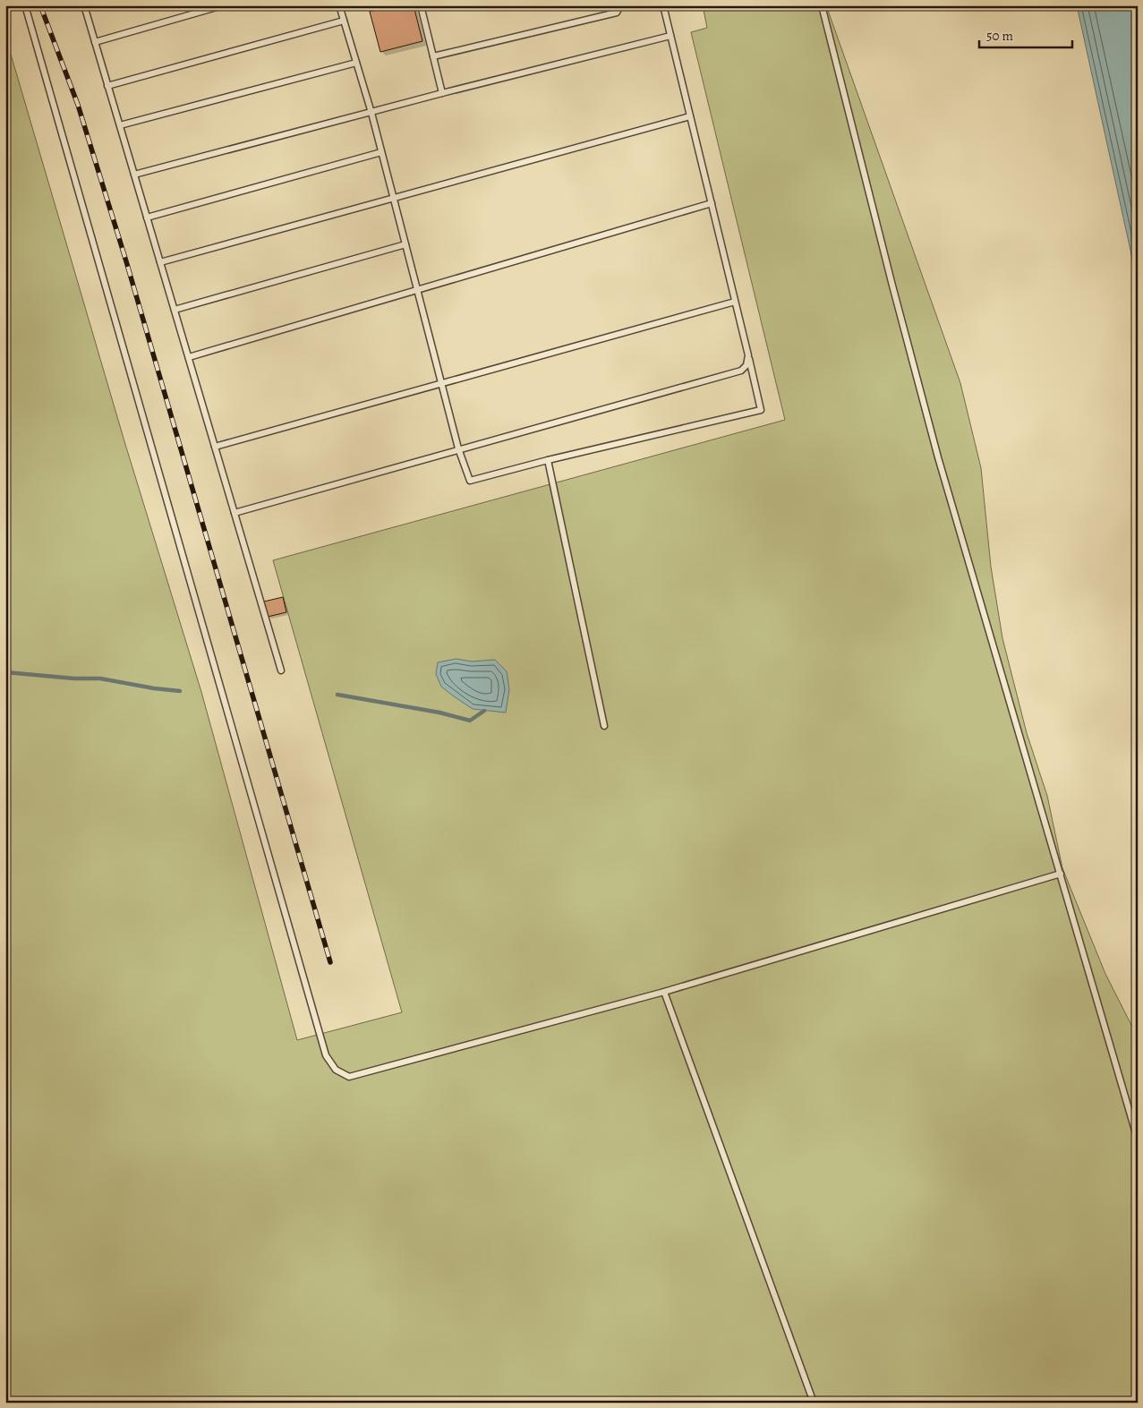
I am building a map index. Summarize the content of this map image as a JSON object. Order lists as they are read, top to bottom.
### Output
{
  "scale_bar": "50 m"
}
